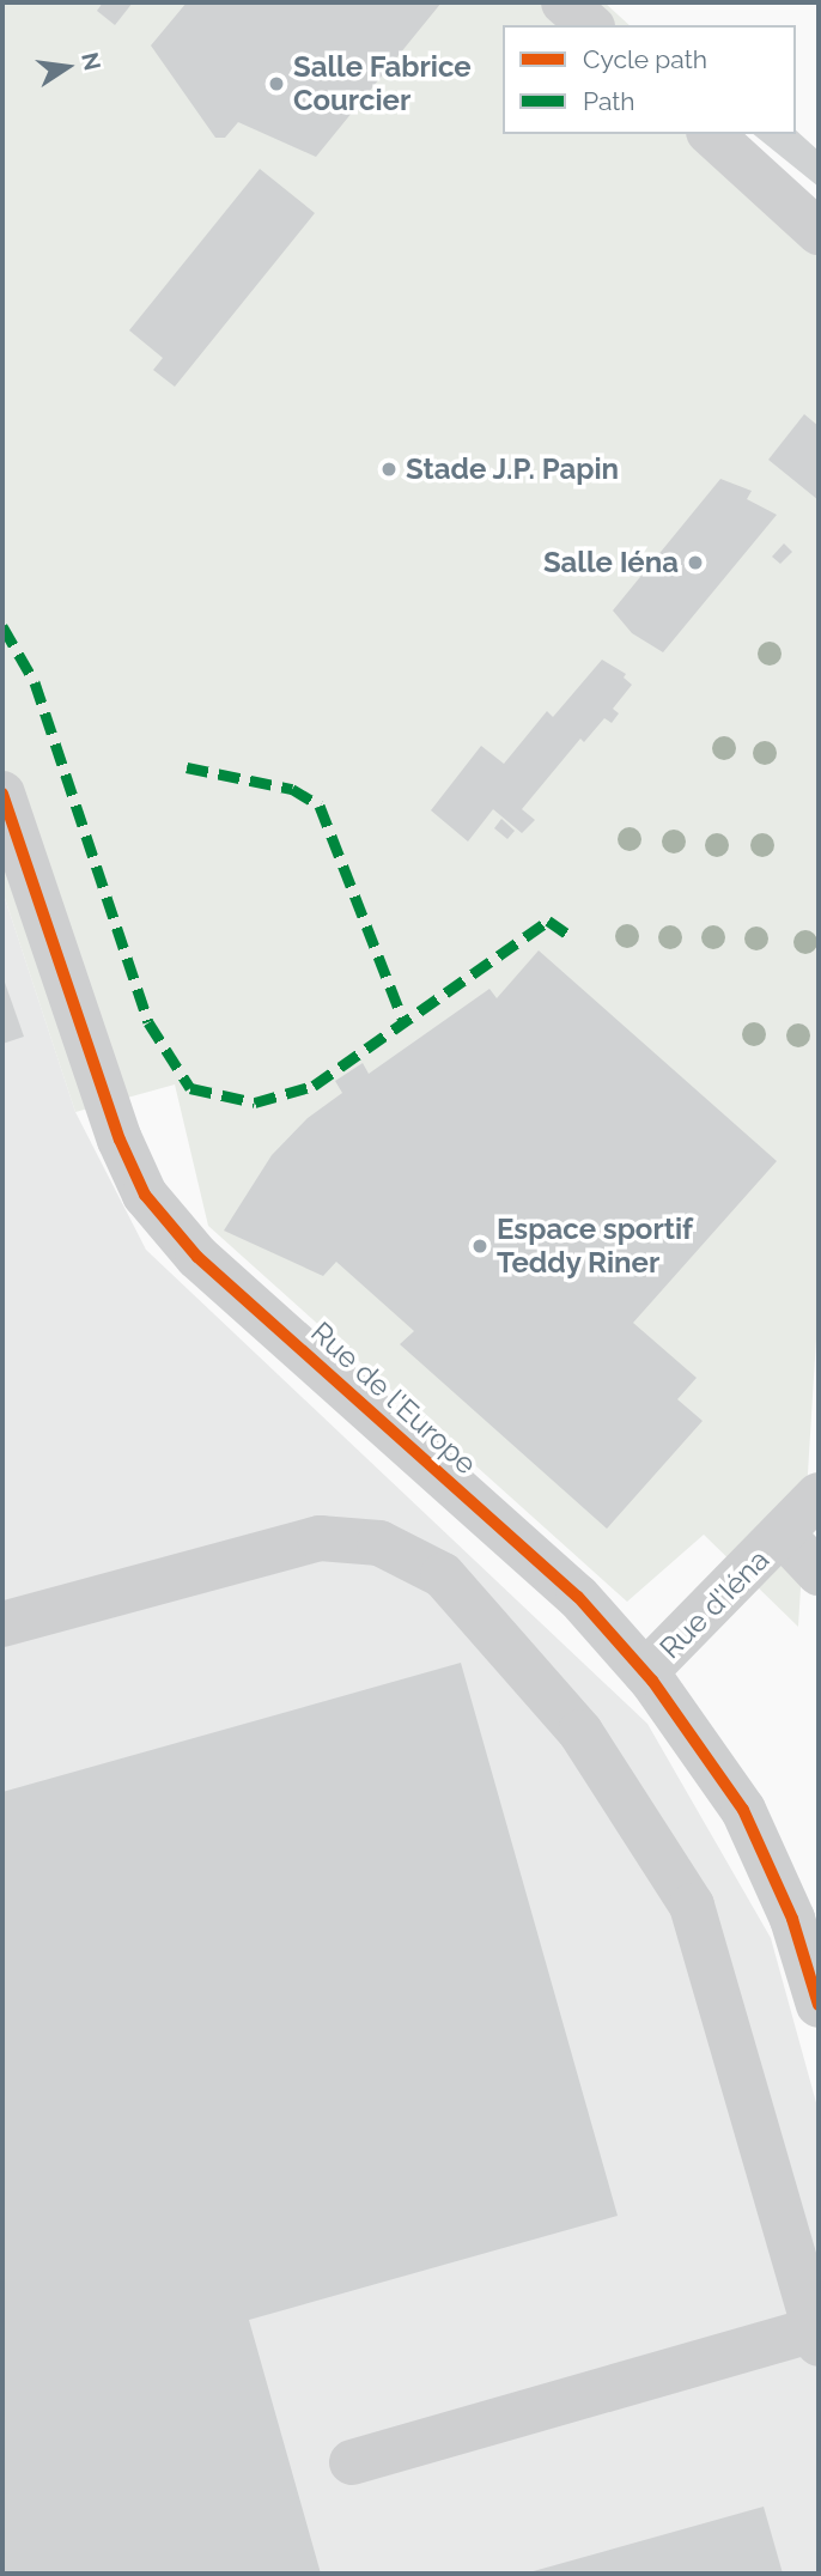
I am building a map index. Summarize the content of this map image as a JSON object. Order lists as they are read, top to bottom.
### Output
{
  "streets": {
    "street": ["Rue de l'Europe", "Rue d'Iéna"]
  },
  "crossings": [
    ["Rue de l'Europe", "Rue d'Iéna"]
  ],
  "places": [
    "Salle Fabrice Courcier",
    "Stade J.P. Papin",
    "Salle Iéna",
    "Espace sportif Teddy Riner"
  ],
  "legend": ["Cycle path", "Path"],
  "north": "right"
}
